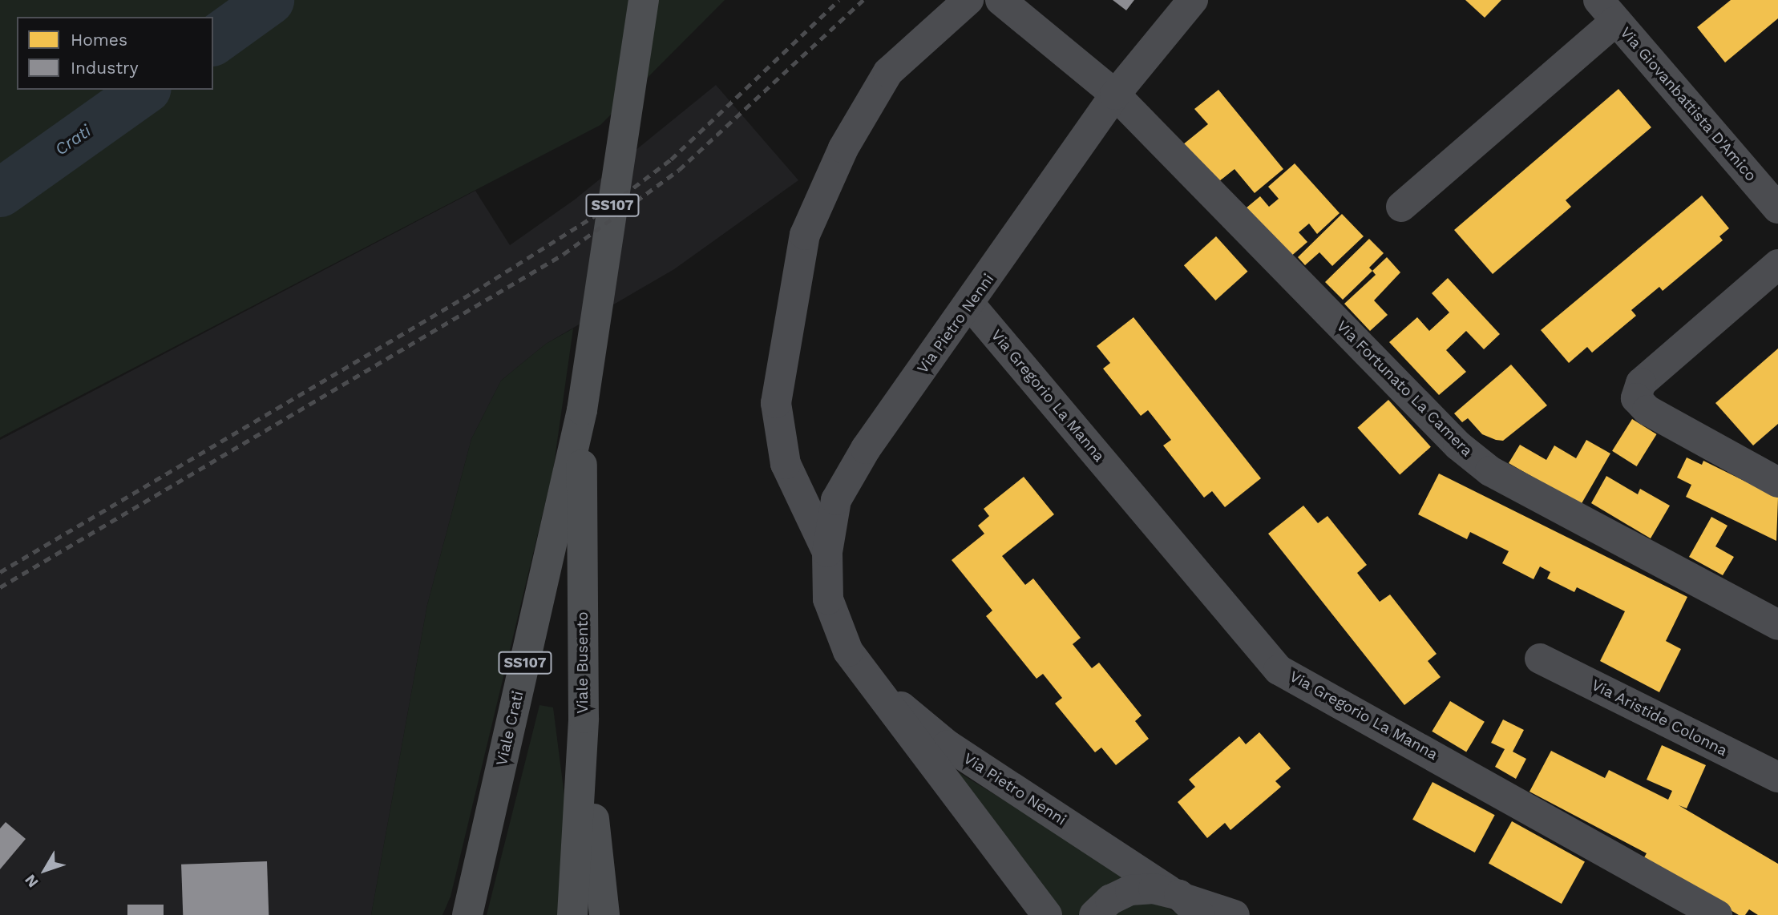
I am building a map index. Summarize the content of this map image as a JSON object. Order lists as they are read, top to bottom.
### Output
{
  "streets": {
    "main road": ["SS107", "Viale Busento", "Viale Crati"],
    "street": [
      "Via Giovanbattista D'Amico",
      "Via Pietro Nenni",
      "Via Fortunato La Camera",
      "Via Gregorio La Manna",
      "Via Aristide Colonna"
    ]
  },
  "crossings": [
    ["SS107", "Viale Busento"],
    ["SS107", "Viale Crati"],
    ["Via Pietro Nenni", "Via Fortunato La Camera"],
    ["Via Pietro Nenni", "Via Gregorio La Manna"],
    ["Viale Busento", "Viale Crati"]
  ],
  "water": ["Crati"],
  "legend": ["Homes", "Industry"],
  "north": "bottom left"
}
